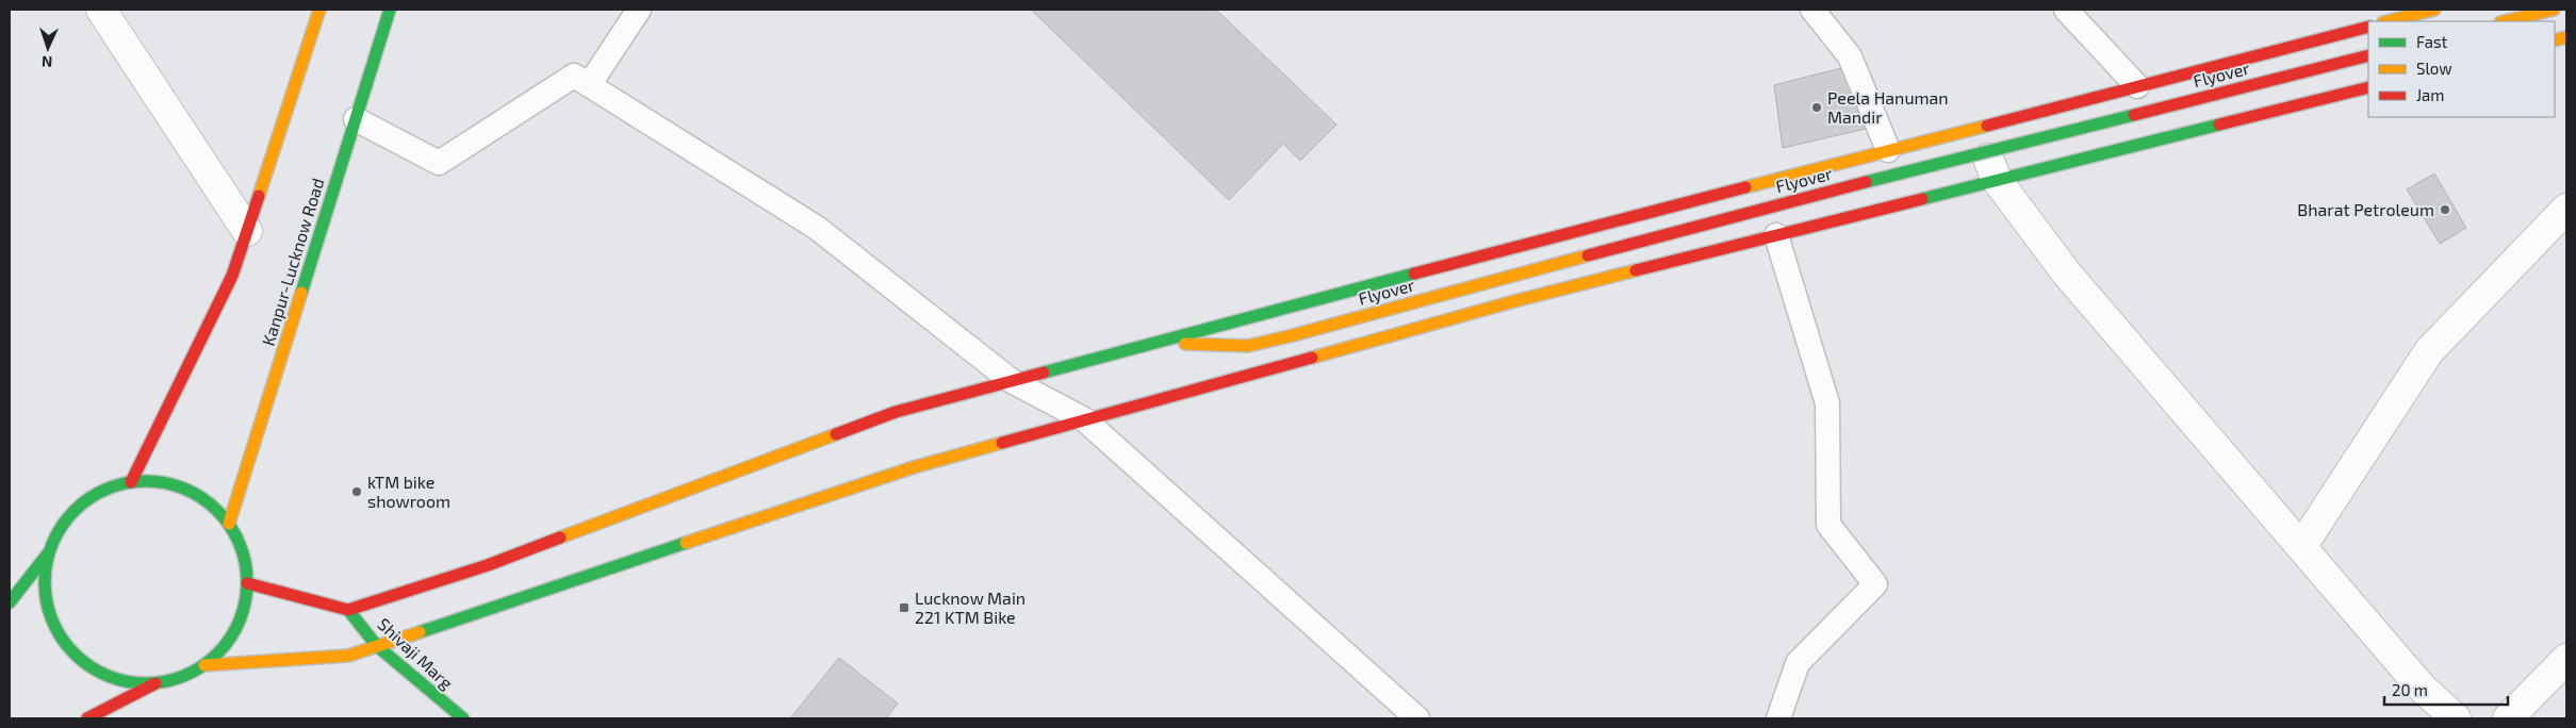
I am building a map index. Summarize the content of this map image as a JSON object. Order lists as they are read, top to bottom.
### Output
{
  "streets": {
    "main road": ["Flyover", "Kanpur-Lucknow Road", "Shivaji Marg"]
  },
  "places": {
    "other": ["Peela Hanuman Mandir", "Bharat Petroleum", "kTM bike showroom"],
    "transit": ["Lucknow Main 221 KTM Bike"]
  },
  "legend": ["Fast", "Slow", "Jam"],
  "scale_bar": "20 m",
  "north": "bottom"
}
